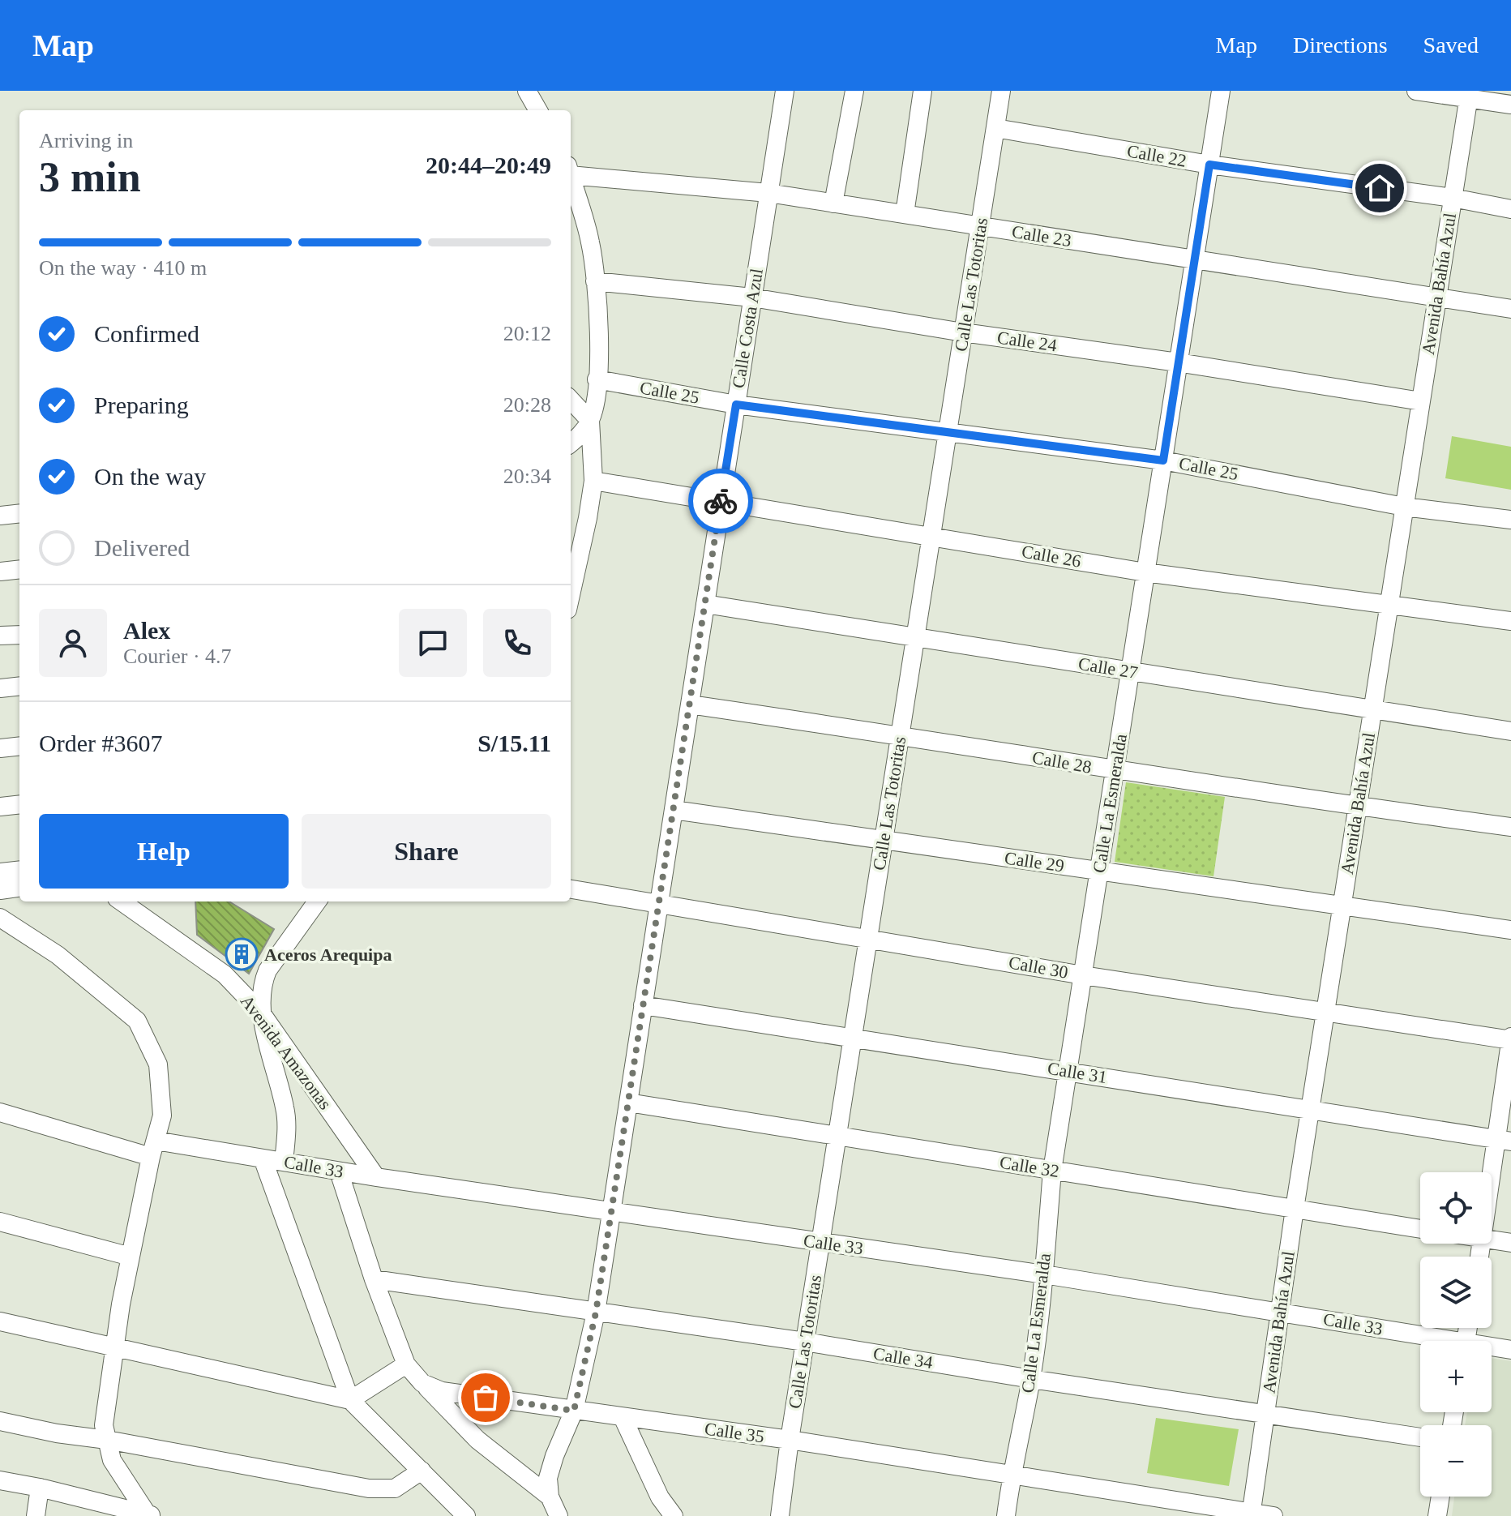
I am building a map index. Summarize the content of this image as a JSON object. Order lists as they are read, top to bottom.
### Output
{
  "streets": {
    "street": [
      "Calle 22",
      "Calle 23",
      "Avenida Bahía Azul",
      "Calle Las Totoritas",
      "Calle Costa Azul",
      "Calle 24",
      "Calle 25",
      "Calle 26",
      "Calle 27",
      "Calle 28",
      "Calle La Esmeralda",
      "Calle 29",
      "Calle 30",
      "Avenida Amazonas",
      "Calle 31",
      "Calle 33",
      "Calle 32",
      "Calle 34",
      "Calle 35"
    ]
  },
  "crossings": [
    ["Calle 22", "Avenida Bahía Azul"],
    ["Calle 22", "Calle Las Totoritas"],
    ["Calle 22", "Calle La Esmeralda"],
    ["Calle 23", "Avenida Bahía Azul"],
    ["Calle 23", "Calle Las Totoritas"],
    ["Calle 23", "Calle Costa Azul"],
    ["Calle 23", "Calle La Esmeralda"],
    ["Avenida Bahía Azul", "Calle 24"],
    ["Avenida Bahía Azul", "Calle 25"],
    ["Avenida Bahía Azul", "Calle 26"],
    ["Avenida Bahía Azul", "Calle 27"],
    ["Avenida Bahía Azul", "Calle 28"],
    ["Avenida Bahía Azul", "Calle 29"],
    ["Avenida Bahía Azul", "Calle 30"],
    ["Avenida Bahía Azul", "Calle 31"],
    ["Avenida Bahía Azul", "Calle 33"],
    ["Avenida Bahía Azul", "Calle 32"],
    ["Avenida Bahía Azul", "Calle 34"],
    ["Avenida Bahía Azul", "Calle 35"],
    ["Calle Las Totoritas", "Calle 24"],
    ["Calle Las Totoritas", "Calle 25"],
    ["Calle Las Totoritas", "Calle 26"],
    ["Calle Las Totoritas", "Calle 27"],
    ["Calle Las Totoritas", "Calle 28"],
    ["Calle Las Totoritas", "Calle 29"],
    ["Calle Las Totoritas", "Calle 30"],
    ["Calle Las Totoritas", "Calle 31"],
    ["Calle Las Totoritas", "Calle 33"],
    ["Calle Las Totoritas", "Calle 32"],
    ["Calle Las Totoritas", "Calle 34"],
    ["Calle Las Totoritas", "Calle 35"],
    ["Calle Costa Azul", "Calle 24"],
    ["Calle Costa Azul", "Calle 25"],
    ["Calle Costa Azul", "Calle 26"],
    ["Calle Costa Azul", "Calle 27"],
    ["Calle Costa Azul", "Calle 28"],
    ["Calle Costa Azul", "Calle 29"],
    ["Calle Costa Azul", "Calle 30"],
    ["Calle Costa Azul", "Calle 31"],
    ["Calle Costa Azul", "Calle 33"],
    ["Calle Costa Azul", "Calle 32"],
    ["Calle Costa Azul", "Calle 34"],
    ["Calle Costa Azul", "Calle 35"],
    ["Calle 24", "Calle La Esmeralda"],
    ["Calle 25", "Calle La Esmeralda"],
    ["Calle 26", "Calle La Esmeralda"],
    ["Calle 27", "Calle La Esmeralda"],
    ["Calle 28", "Calle La Esmeralda"],
    ["Calle La Esmeralda", "Calle 29"],
    ["Calle La Esmeralda", "Calle 30"],
    ["Calle La Esmeralda", "Calle 31"],
    ["Calle La Esmeralda", "Calle 33"],
    ["Calle La Esmeralda", "Calle 32"],
    ["Calle La Esmeralda", "Calle 34"],
    ["Calle La Esmeralda", "Calle 35"],
    ["Avenida Amazonas", "Calle 33"]
  ],
  "places": {
    "building": ["Aceros Arequipa"]
  },
  "page": {
    "header": "Map",
    "nav": ["Map", "Directions", "Saved"],
    "heading": ["3 min", "Arriving in", "20:44–20:49"],
    "panel": [
      "Alex",
      "Courier · 4.7",
      "Order #3607",
      "S/15.11"
    ],
    "bar": "On the way · 410 m",
    "list": [
      ["Confirmed", "20:12"],
      ["Preparing", "20:28"],
      ["On the way", "20:34"],
      "Delivered"
    ],
    "buttons": ["Help", "Share"],
    "map_buttons": ["+", "−"]
  }
}
